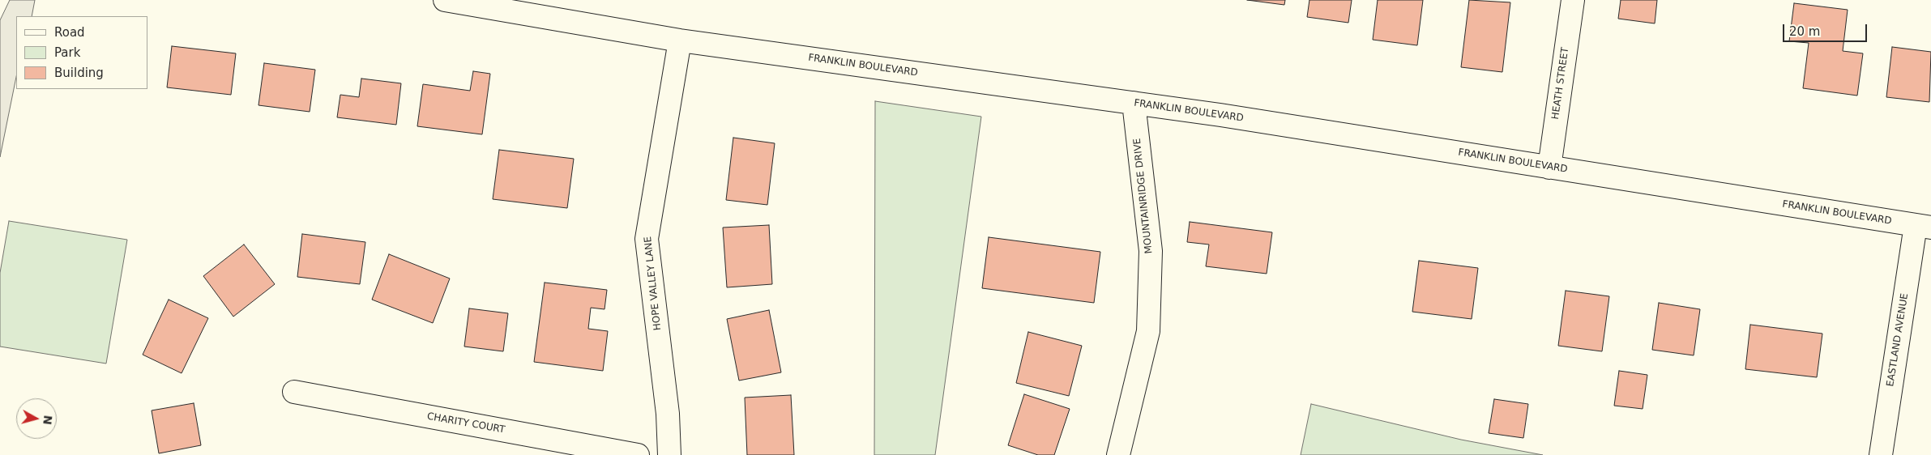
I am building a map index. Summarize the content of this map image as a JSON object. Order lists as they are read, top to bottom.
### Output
{
  "streets": {
    "street": [
      "FRANKLIN BOULEVARD",
      "HEATH STREET",
      "MOUNTAINRIDGE DRIVE",
      "HOPE VALLEY LANE",
      "EASTLAND AVENUE",
      "CHARITY COURT"
    ]
  },
  "crossings": [
    ["FRANKLIN BOULEVARD", "HEATH STREET"],
    ["FRANKLIN BOULEVARD", "MOUNTAINRIDGE DRIVE"],
    ["FRANKLIN BOULEVARD", "HOPE VALLEY LANE"],
    ["FRANKLIN BOULEVARD", "EASTLAND AVENUE"]
  ],
  "legend": ["Road", "Park", "Building"],
  "scale_bar": "20 m",
  "north": "right"
}
